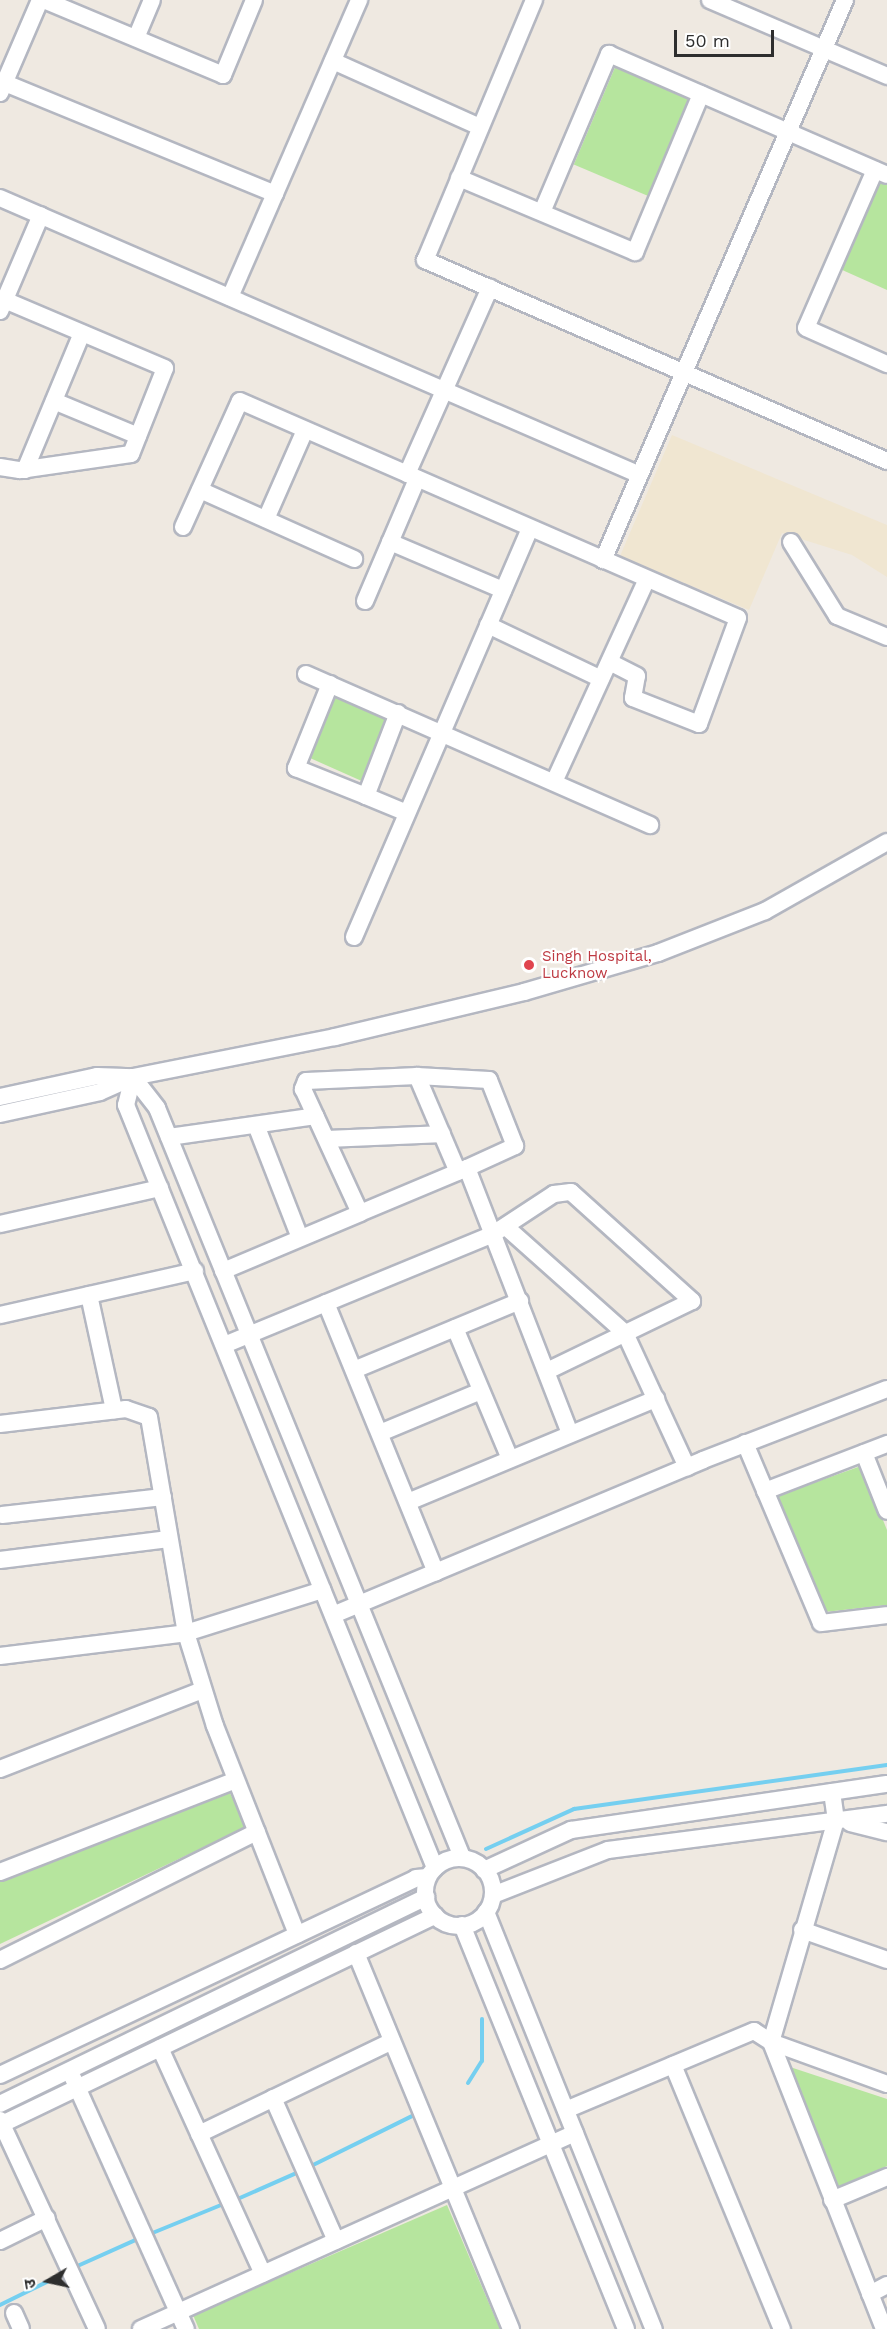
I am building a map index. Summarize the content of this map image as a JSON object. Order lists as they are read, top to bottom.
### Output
{
  "places": ["Singh Hospital, Lucknow"],
  "scale_bar": "50 m",
  "north": "left"
}
